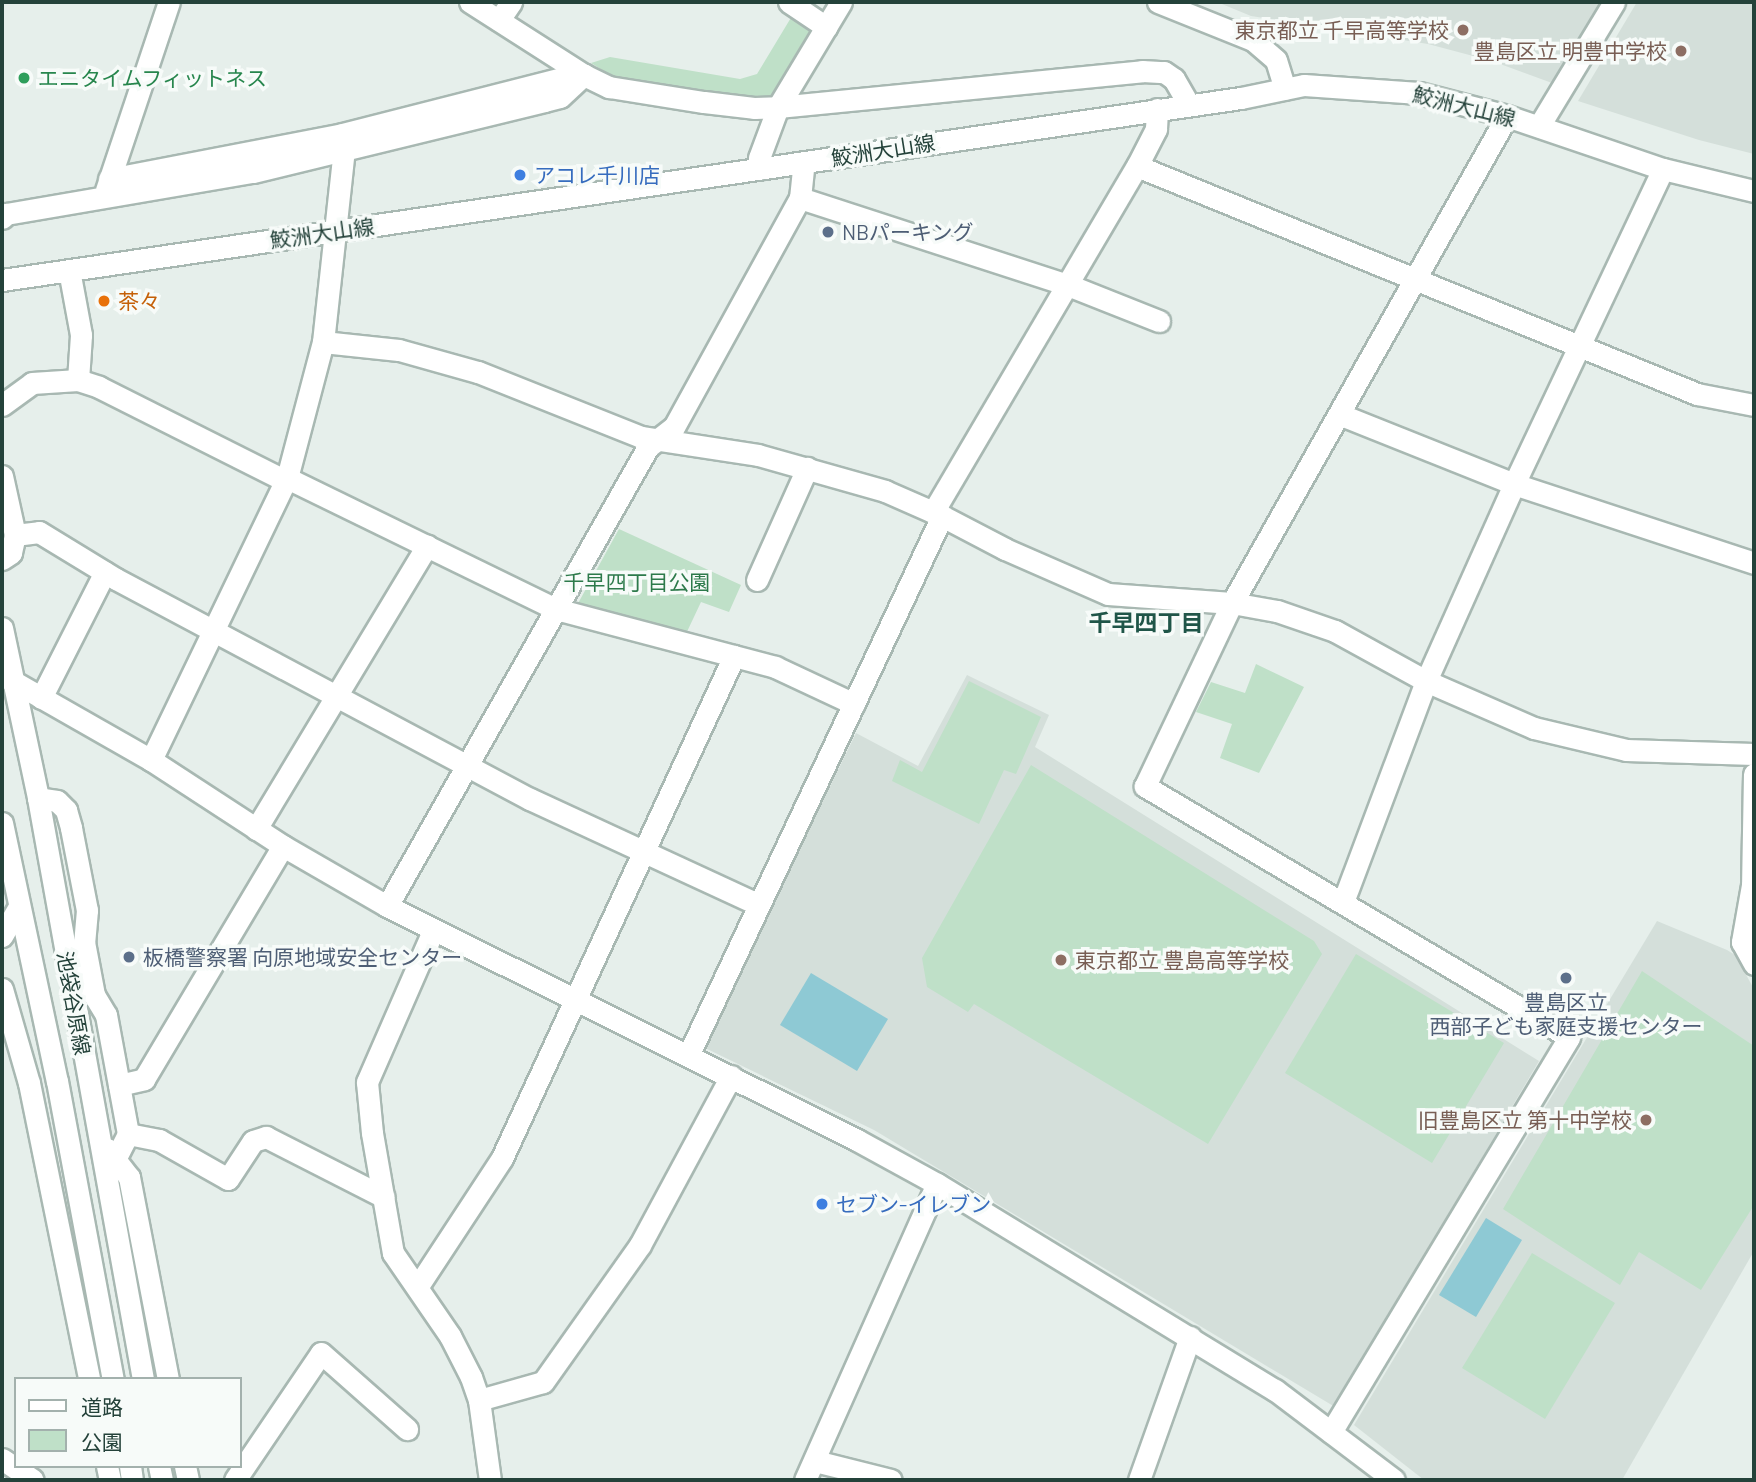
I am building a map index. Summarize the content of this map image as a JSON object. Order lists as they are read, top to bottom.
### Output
{
  "streets": {
    "street": ["鮫洲大山線", "池袋谷原線"]
  },
  "districts": ["千早四丁目"],
  "parks": ["千早四丁目公園"],
  "places": [
    "東京都立 千早高等学校",
    "豊島区立 明豊中学校",
    "エニタイムフィットネス",
    "アコレ千川店",
    "NBパーキング",
    "茶々",
    "板橋警察署 向原地域安全センター",
    "東京都立 豊島高等学校",
    "豊島区立 西部子ども家庭支援センター",
    "旧豊島区立 第十中学校",
    "セブン-イレブン"
  ],
  "legend": ["道路", "公園"]
}
